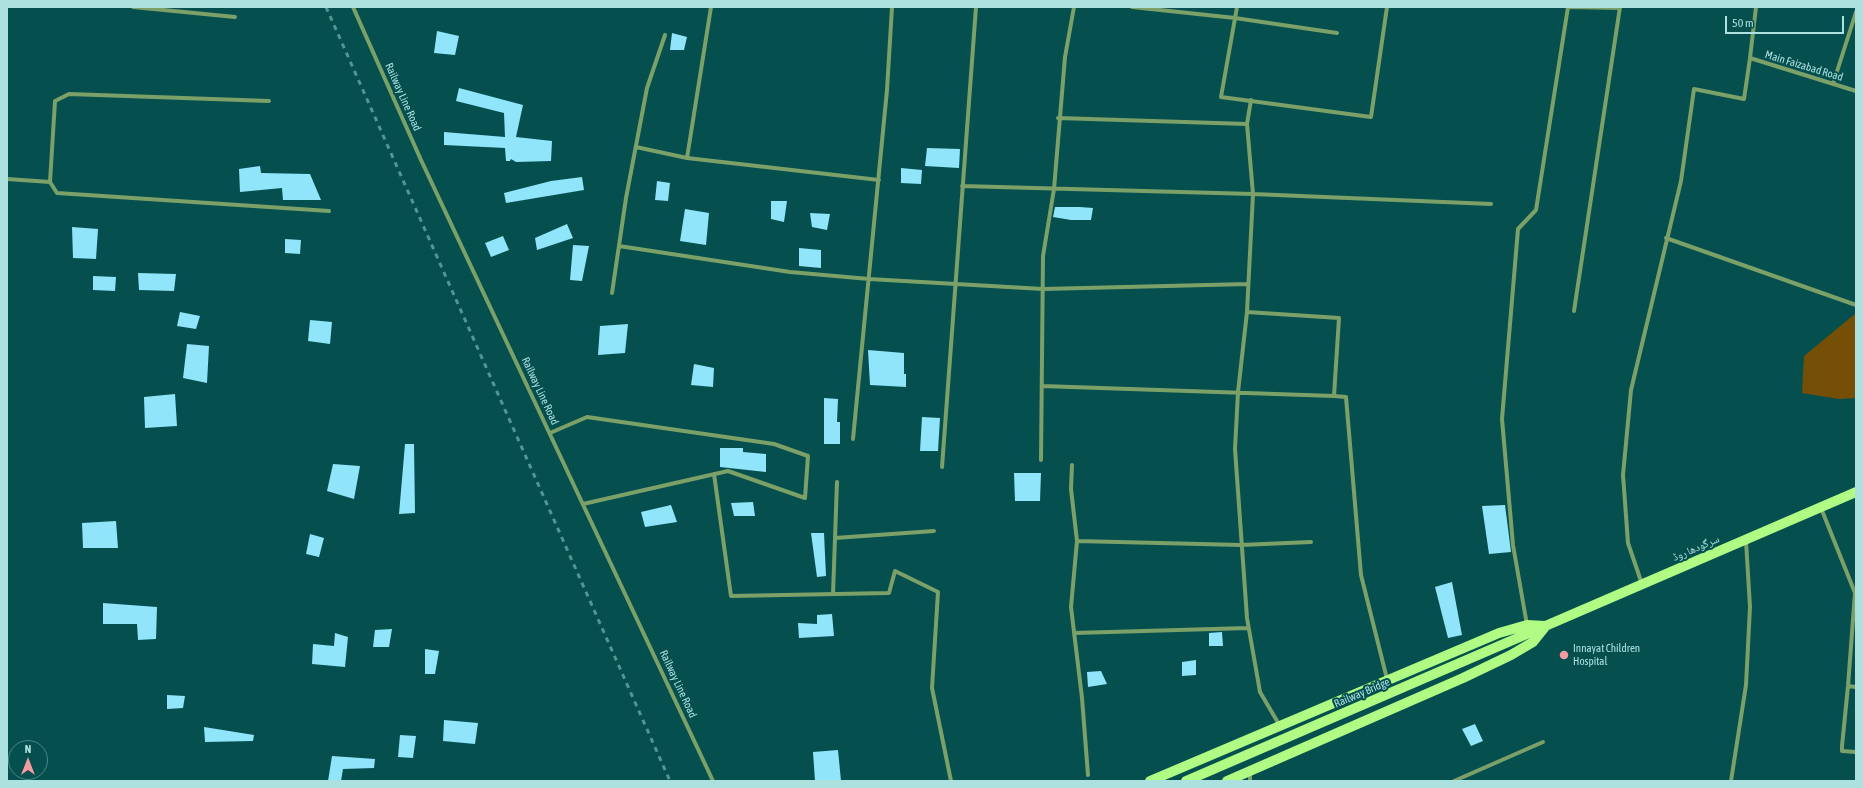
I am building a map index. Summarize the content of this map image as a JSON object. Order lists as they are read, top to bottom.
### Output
{
  "streets": {
    "main road": ["سرگودھا روڈ", "Railway Bridge"],
    "street": ["Main Faizabad Road", "Railway Line Road"]
  },
  "crossings": [
    ["سرگودھا روڈ", "Railway Bridge"]
  ],
  "places": ["Innayat Children Hospital"],
  "scale_bar": "50 m",
  "north": "top"
}
